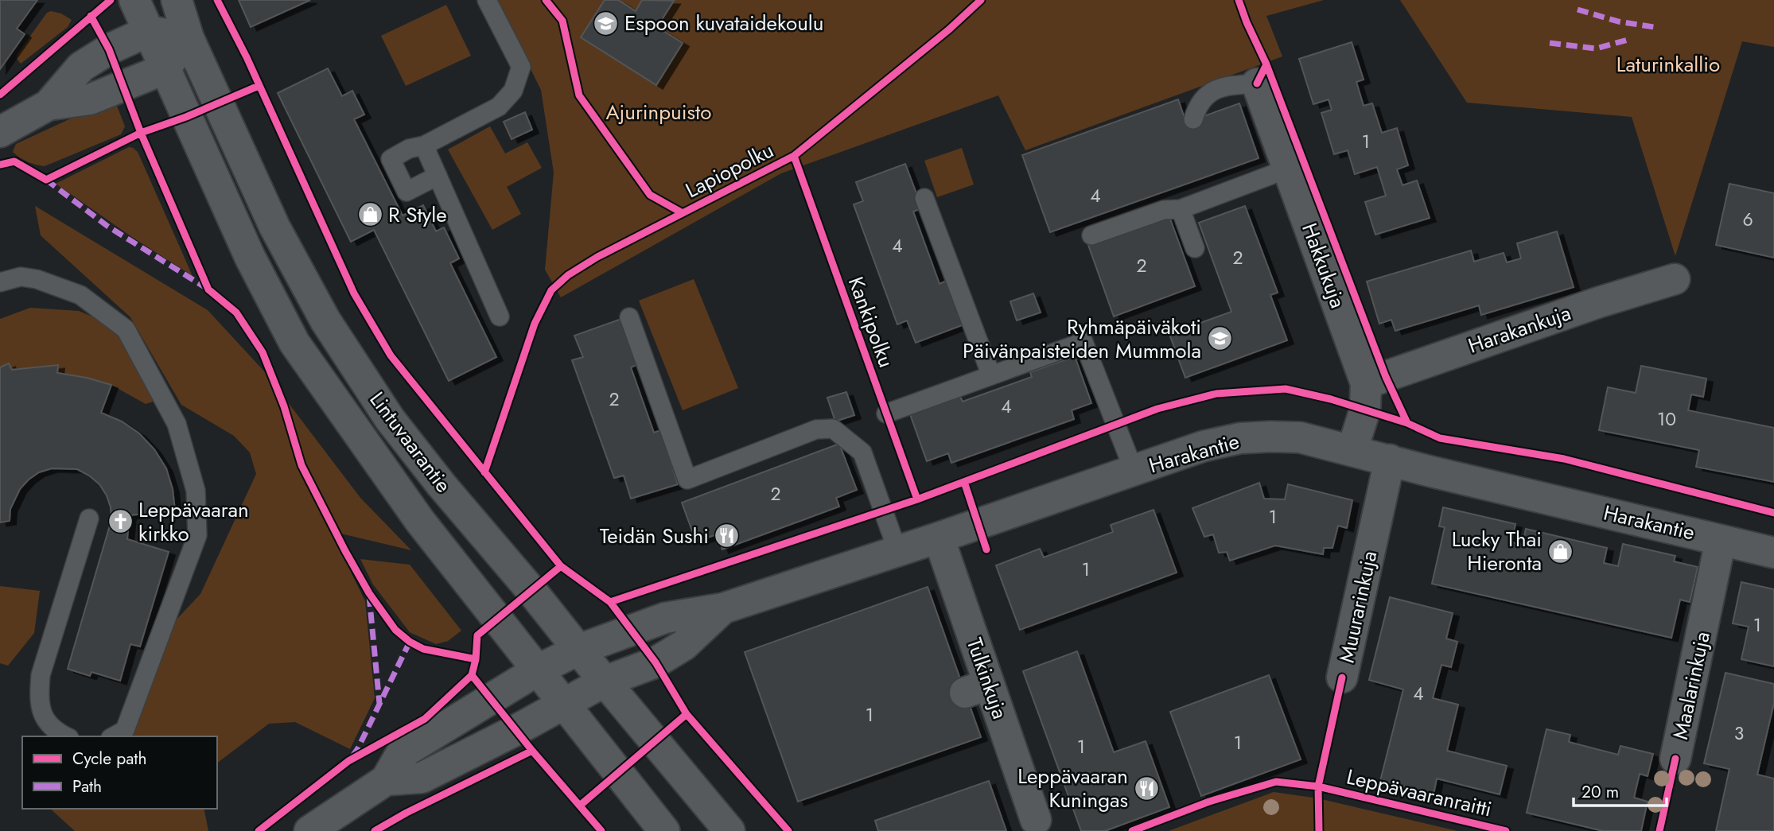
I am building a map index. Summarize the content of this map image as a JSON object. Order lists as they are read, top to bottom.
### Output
{
  "streets": {
    "street": [
      "Hakkukuja",
      "Harakankuja",
      "Lintuvaarantie",
      "Harakantie",
      "Muurarinkuja",
      "Tulkinkuja",
      "Maalarinkuja"
    ],
    "cycle path": ["Lapiopolku", "Kankipolku", "Leppävaaranraitti"]
  },
  "crossings": [
    ["Hakkukuja", "Harakankuja"],
    ["Hakkukuja", "Harakantie"],
    ["Lintuvaarantie", "Harakantie"],
    ["Harakantie", "Muurarinkuja"],
    ["Harakantie", "Tulkinkuja"],
    ["Harakantie", "Maalarinkuja"]
  ],
  "parks": ["Laturinkallio", "Ajurinpuisto"],
  "places": {
    "school or university": ["Espoon kuvataidekoulu", "Ryhmäpäiväkoti Päivänpaisteiden Mummola"],
    "shop": ["R Style", "Lucky Thai Hieronta"],
    "church": ["Leppävaaran kirkko"],
    "restaurant": ["Teidän Sushi", "Leppävaaran Kuningas"]
  },
  "house_numbers": [
    "1",
    "4",
    "6",
    "4",
    "2",
    "2",
    "2",
    "4",
    "10",
    "2",
    "1",
    "1",
    "1",
    "4",
    "1",
    "3",
    "1",
    "1"
  ],
  "legend": ["Cycle path", "Path"],
  "scale_bar": "20 m"
}
